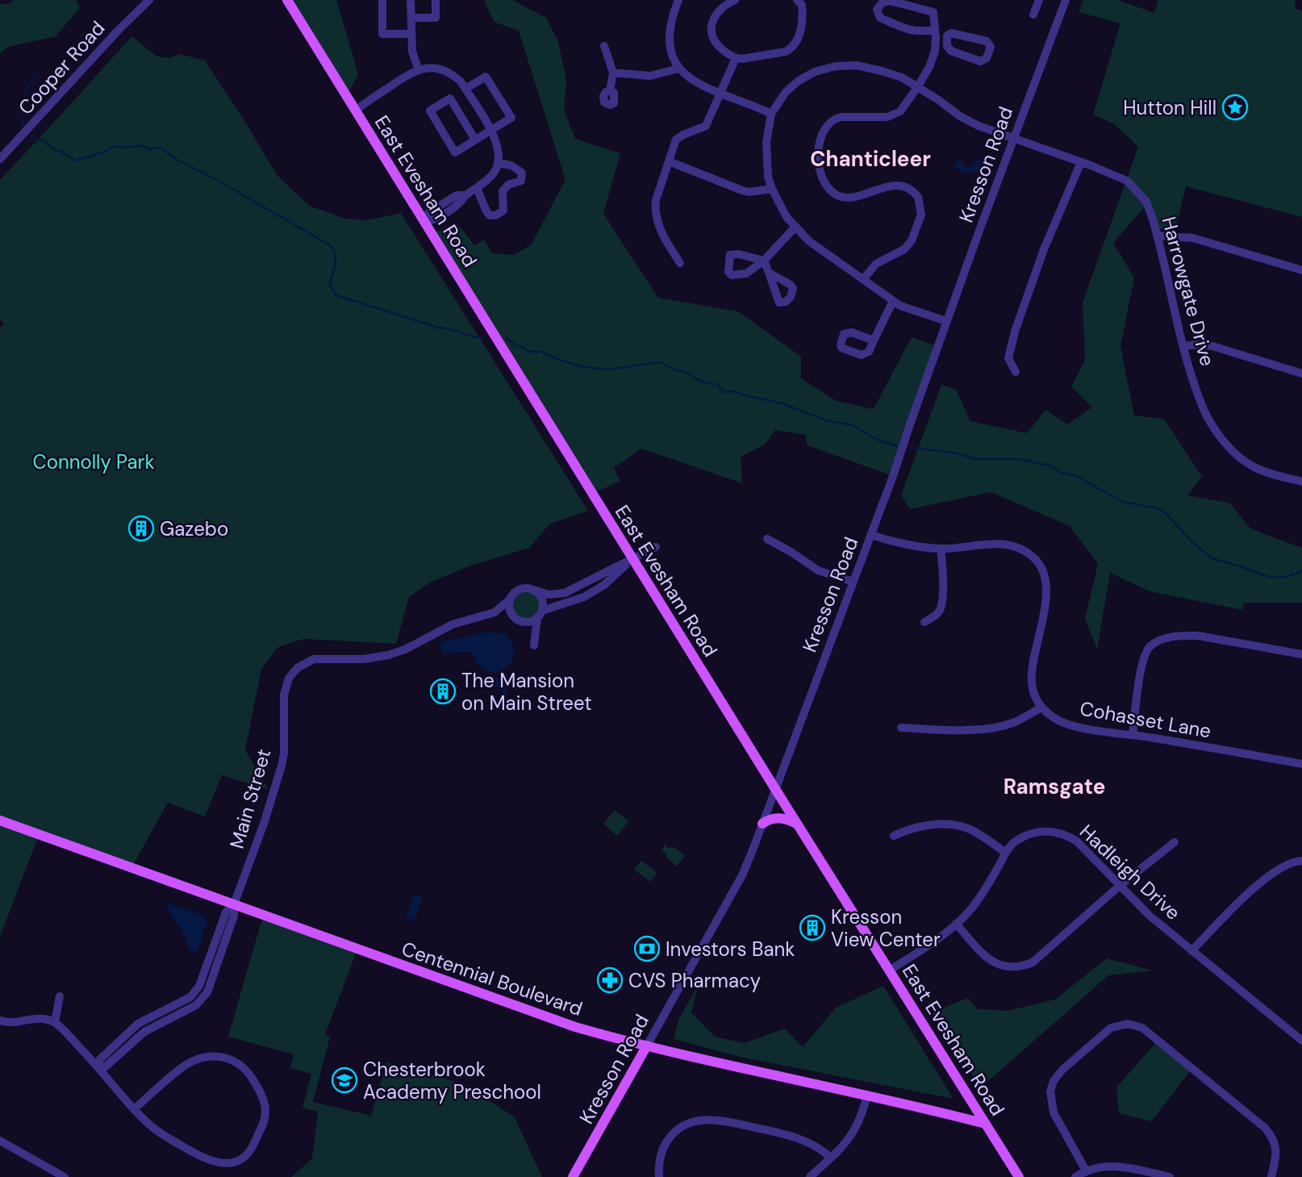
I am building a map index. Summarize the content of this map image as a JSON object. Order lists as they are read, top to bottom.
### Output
{
  "streets": {
    "main road": ["Kresson Road", "East Evesham Road", "Centennial Boulevard"],
    "street": [
      "Cooper Road",
      "Harrowgate Drive",
      "Cohasset Lane",
      "Main Street",
      "Hadleigh Drive"
    ]
  },
  "crossings": [
    ["Kresson Road", "East Evesham Road"],
    ["Kresson Road", "Harrowgate Drive"],
    ["Kresson Road", "Centennial Boulevard"],
    ["East Evesham Road", "Hadleigh Drive"],
    ["East Evesham Road", "Centennial Boulevard"],
    ["Main Street", "Centennial Boulevard"]
  ],
  "districts": ["Chanticleer", "Ramsgate"],
  "parks": ["Connolly Park"],
  "places": {
    "place": ["Hutton Hill"],
    "building": ["Gazebo", "The Mansion on Main Street", "Kresson View Center"],
    "bank": ["Investors Bank"],
    "pharmacy": ["CVS Pharmacy"],
    "school or university": ["Chesterbrook Academy Preschool"]
  }
}
